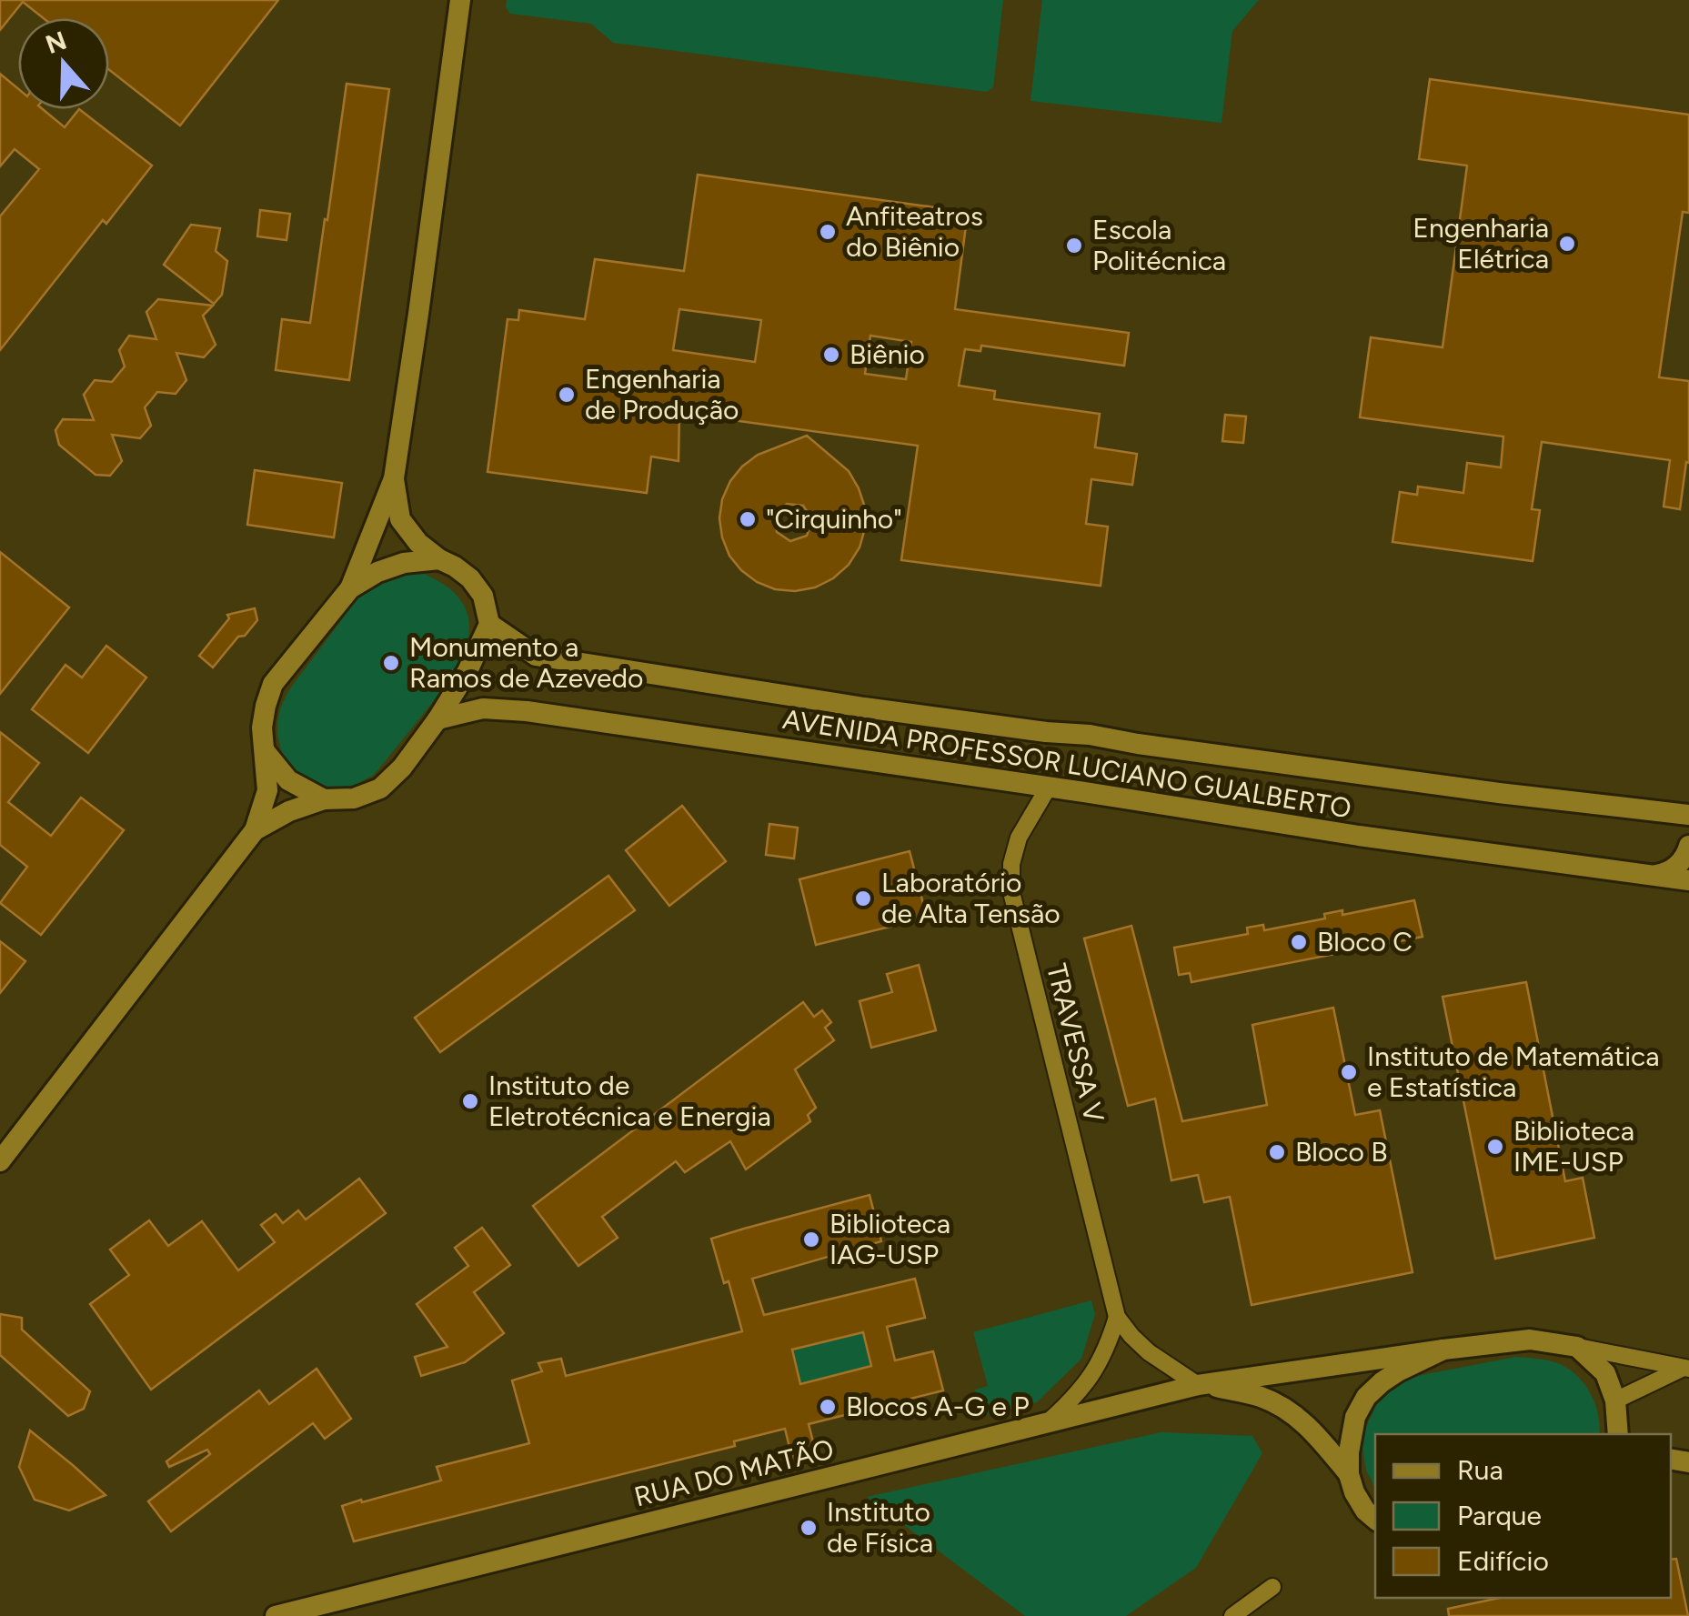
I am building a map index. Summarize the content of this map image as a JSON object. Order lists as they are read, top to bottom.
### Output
{
  "streets": {
    "street": ["AVENIDA PROFESSOR LUCIANO GUALBERTO", "TRAVESSA V", "RUA DO MATÃO"]
  },
  "crossings": [
    ["AVENIDA PROFESSOR LUCIANO GUALBERTO", "TRAVESSA V"],
    ["TRAVESSA V", "RUA DO MATÃO"]
  ],
  "places": [
    "Anfiteatros do Biênio",
    "Engenharia Elétrica",
    "Escola Politécnica",
    "Biênio",
    "Engenharia de Produção",
    "\"Cirquinho\"",
    "Monumento a Ramos de Azevedo",
    "Laboratório de Alta Tensão",
    "Bloco C",
    "Instituto de Matemática e Estatística",
    "Instituto de Eletrotécnica e Energia",
    "Biblioteca IME-USP",
    "Bloco B",
    "Biblioteca IAG-USP",
    "Blocos A-G e P",
    "Instituto de Física"
  ],
  "legend": ["Rua", "Parque", "Edifício"],
  "north": "top"
}
